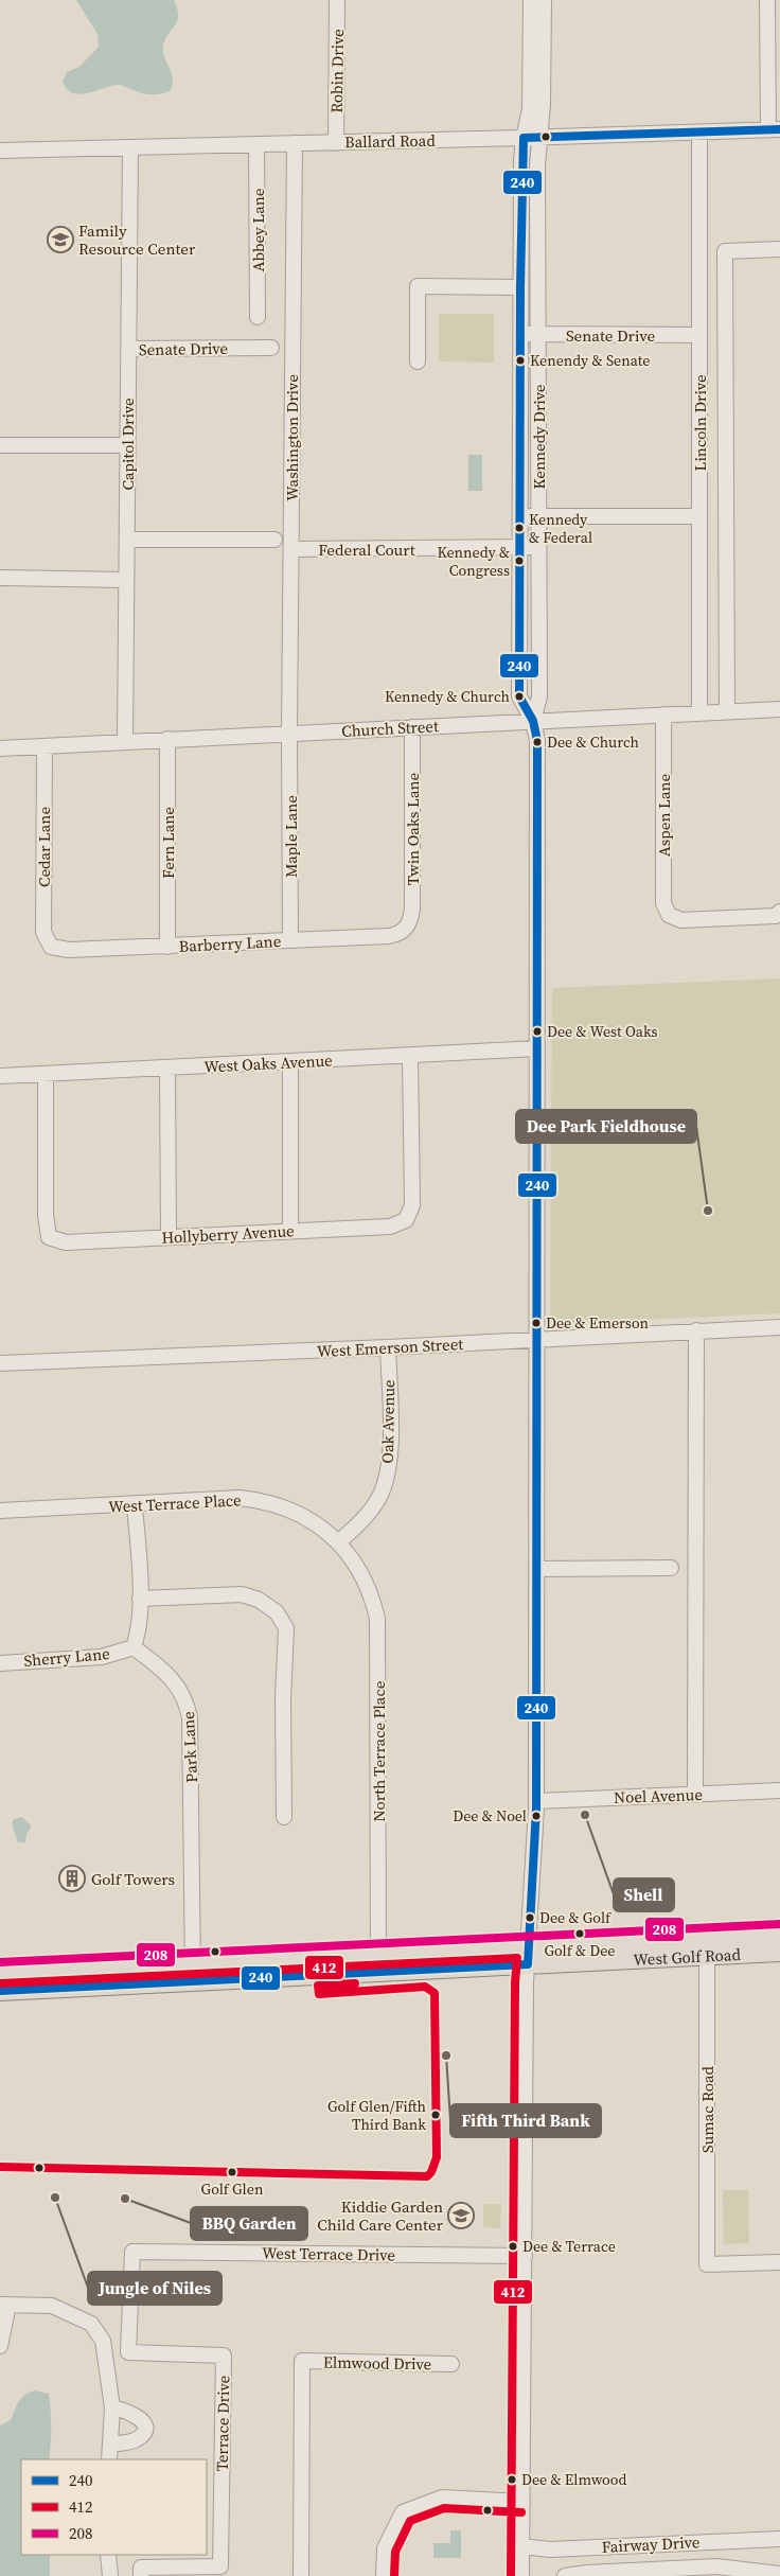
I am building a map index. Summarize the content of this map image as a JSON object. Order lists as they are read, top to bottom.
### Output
{
  "streets": {
    "main road": ["West Golf Road"],
    "street": [
      "Robin Drive",
      "Ballard Road",
      "Abbey Lane",
      "Senate Drive",
      "Lincoln Drive",
      "Kennedy Drive",
      "Washington Drive",
      "Capitol Drive",
      "Federal Court",
      "Church Street",
      "Aspen Lane",
      "Twin Oaks Lane",
      "Maple Lane",
      "Fern Lane",
      "Cedar Lane",
      "Barberry Lane",
      "West Oaks Avenue",
      "Hollyberry Avenue",
      "West Emerson Street",
      "Oak Avenue",
      "West Terrace Place",
      "Sherry Lane",
      "Park Lane",
      "North Terrace Place",
      "Noel Avenue",
      "Sumac Road",
      "West Terrace Drive",
      "Elmwood Drive",
      "Terrace Drive",
      "Fairway Drive"
    ]
  },
  "crossings": [
    ["Robin Drive", "Ballard Road"],
    ["Ballard Road", "Abbey Lane"],
    ["Ballard Road", "Lincoln Drive"],
    ["Ballard Road", "Kennedy Drive"],
    ["Ballard Road", "Washington Drive"],
    ["Ballard Road", "Capitol Drive"],
    ["Senate Drive", "Lincoln Drive"],
    ["Senate Drive", "Kennedy Drive"],
    ["Senate Drive", "Capitol Drive"],
    ["Lincoln Drive", "Church Street"],
    ["Kennedy Drive", "Federal Court"],
    ["Kennedy Drive", "Church Street"],
    ["Washington Drive", "Federal Court"],
    ["Washington Drive", "Church Street"],
    ["Washington Drive", "Maple Lane"],
    ["Capitol Drive", "Church Street"],
    ["Church Street", "Aspen Lane"],
    ["Church Street", "Twin Oaks Lane"],
    ["Church Street", "Maple Lane"],
    ["Church Street", "Fern Lane"],
    ["Church Street", "Cedar Lane"],
    ["Twin Oaks Lane", "Barberry Lane"],
    ["Maple Lane", "Barberry Lane"],
    ["Fern Lane", "Barberry Lane"],
    ["Cedar Lane", "Barberry Lane"],
    ["West Oaks Avenue", "Hollyberry Avenue"],
    ["West Emerson Street", "Oak Avenue"],
    ["Oak Avenue", "West Terrace Place"],
    ["Oak Avenue", "North Terrace Place"],
    ["West Terrace Place", "North Terrace Place"],
    ["Sherry Lane", "Park Lane"],
    ["Park Lane", "West Golf Road"],
    ["North Terrace Place", "West Golf Road"],
    ["West Golf Road", "Sumac Road"],
    ["West Terrace Drive", "Terrace Drive"]
  ],
  "places": {
    "school or university": ["Family Resource Center", "Kiddie Garden Child Care Center"],
    "other": [
      "Kenendy & Senate",
      "Kennedy & Federal",
      "Kennedy & Congress",
      "Kennedy & Church",
      "Dee & Church",
      "Dee & West Oaks",
      "Dee Park Fieldhouse",
      "Dee & Emerson",
      "Shell",
      "Dee & Noel",
      "Dee & Golf",
      "Golf & Dee",
      "Fifth Third Bank",
      "Golf Glen/Fifth Third Bank",
      "Golf Glen",
      "Jungle of Niles",
      "BBQ Garden",
      "Dee & Terrace",
      "Dee & Elmwood"
    ],
    "building": ["Golf Towers"]
  },
  "lines": ["transit line 240", "transit line 208", "transit line 412"],
  "legend": ["240", "412", "208"]
}
